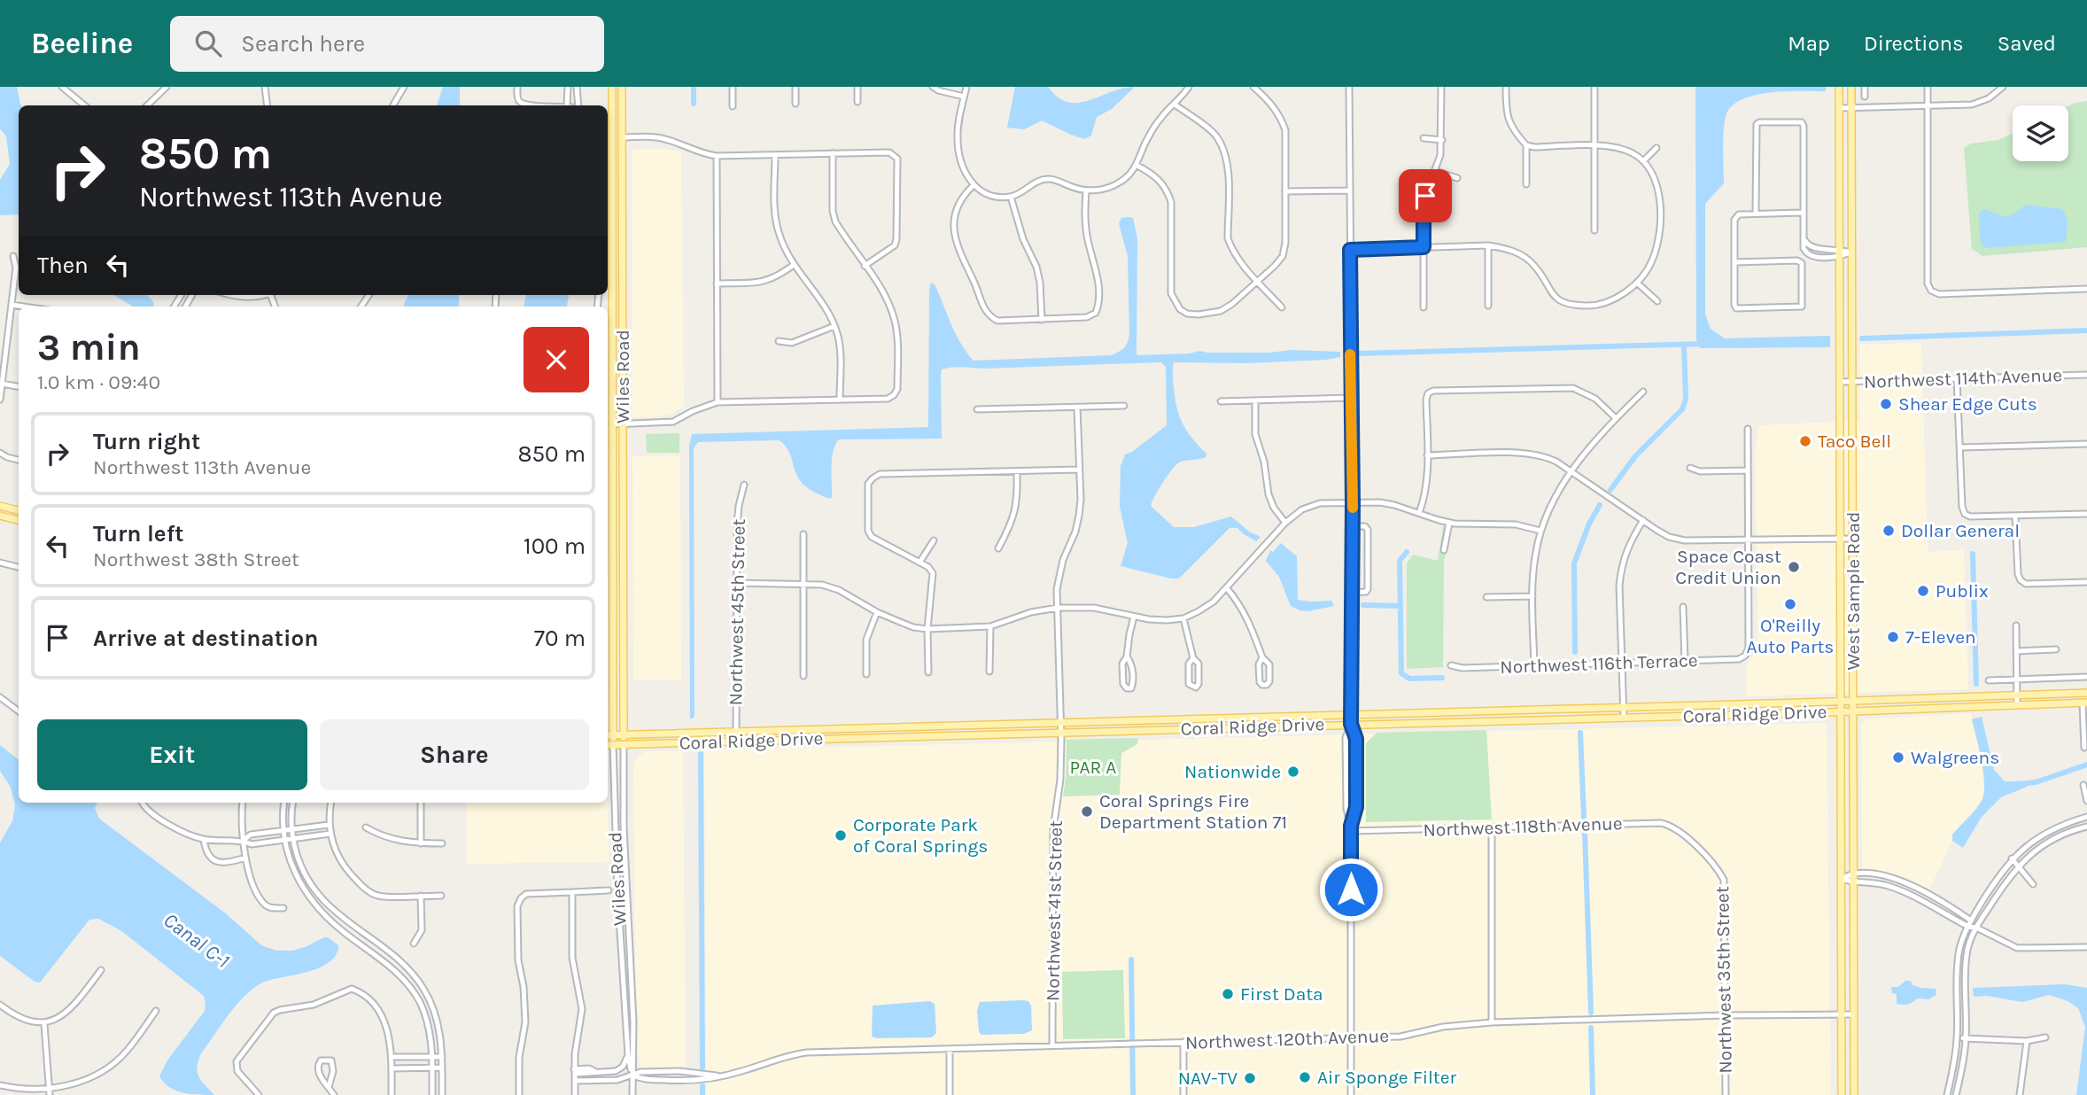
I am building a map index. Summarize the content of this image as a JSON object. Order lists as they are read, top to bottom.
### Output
{
  "streets": {
    "main road": ["Wiles Road", "West Sample Road", "Coral Ridge Drive"],
    "street": [
      "Northwest 114th Avenue",
      "Northwest 45th Street",
      "Northwest 116th Terrace",
      "Northwest 118th Avenue",
      "Northwest 41st Street",
      "Northwest 35th Street",
      "Northwest 120th Avenue"
    ]
  },
  "crossings": [
    ["Wiles Road", "Coral Ridge Drive"],
    ["Wiles Road", "Northwest 120th Avenue"],
    ["Northwest 114th Avenue", "West Sample Road"],
    ["West Sample Road", "Coral Ridge Drive"],
    ["West Sample Road", "Northwest 120th Avenue"],
    ["Northwest 45th Street", "Coral Ridge Drive"],
    ["Coral Ridge Drive", "Northwest 41st Street"],
    ["Northwest 118th Avenue", "Northwest 35th Street"],
    ["Northwest 41st Street", "Northwest 120th Avenue"],
    ["Northwest 35th Street", "Northwest 120th Avenue"]
  ],
  "water": ["Canal C-1"],
  "parks": ["PAR A"],
  "places": [
    "Shear Edge Cuts",
    "Taco Bell",
    "Dollar General",
    "Space Coast Credit Union",
    "Publix",
    "O'Reilly Auto Parts",
    "7-Eleven",
    "Walgreens",
    "Nationwide",
    "Coral Springs Fire Department Station 71",
    "Corporate Park of Coral Springs",
    "First Data",
    "Air Sponge Filter",
    "NAV-TV"
  ],
  "page": {
    "header": "Beeline",
    "search": "Search here",
    "nav": ["Map", "Directions", "Saved"],
    "turn": ["850 m", "Northwest 113th Avenue"],
    "then": "Then",
    "heading": ["3 min", "1.0 km · 09:40"],
    "list": [
      {
        "name": "Turn right",
        "note": "Northwest 113th Avenue",
        "value": "850 m"
      },
      {
        "name": "Turn left",
        "note": "Northwest 38th Street",
        "value": "100 m"
      },
      {
        "name": "Arrive at destination",
        "value": "70 m"
      }
    ],
    "buttons": ["Exit", "Share"]
  }
}
